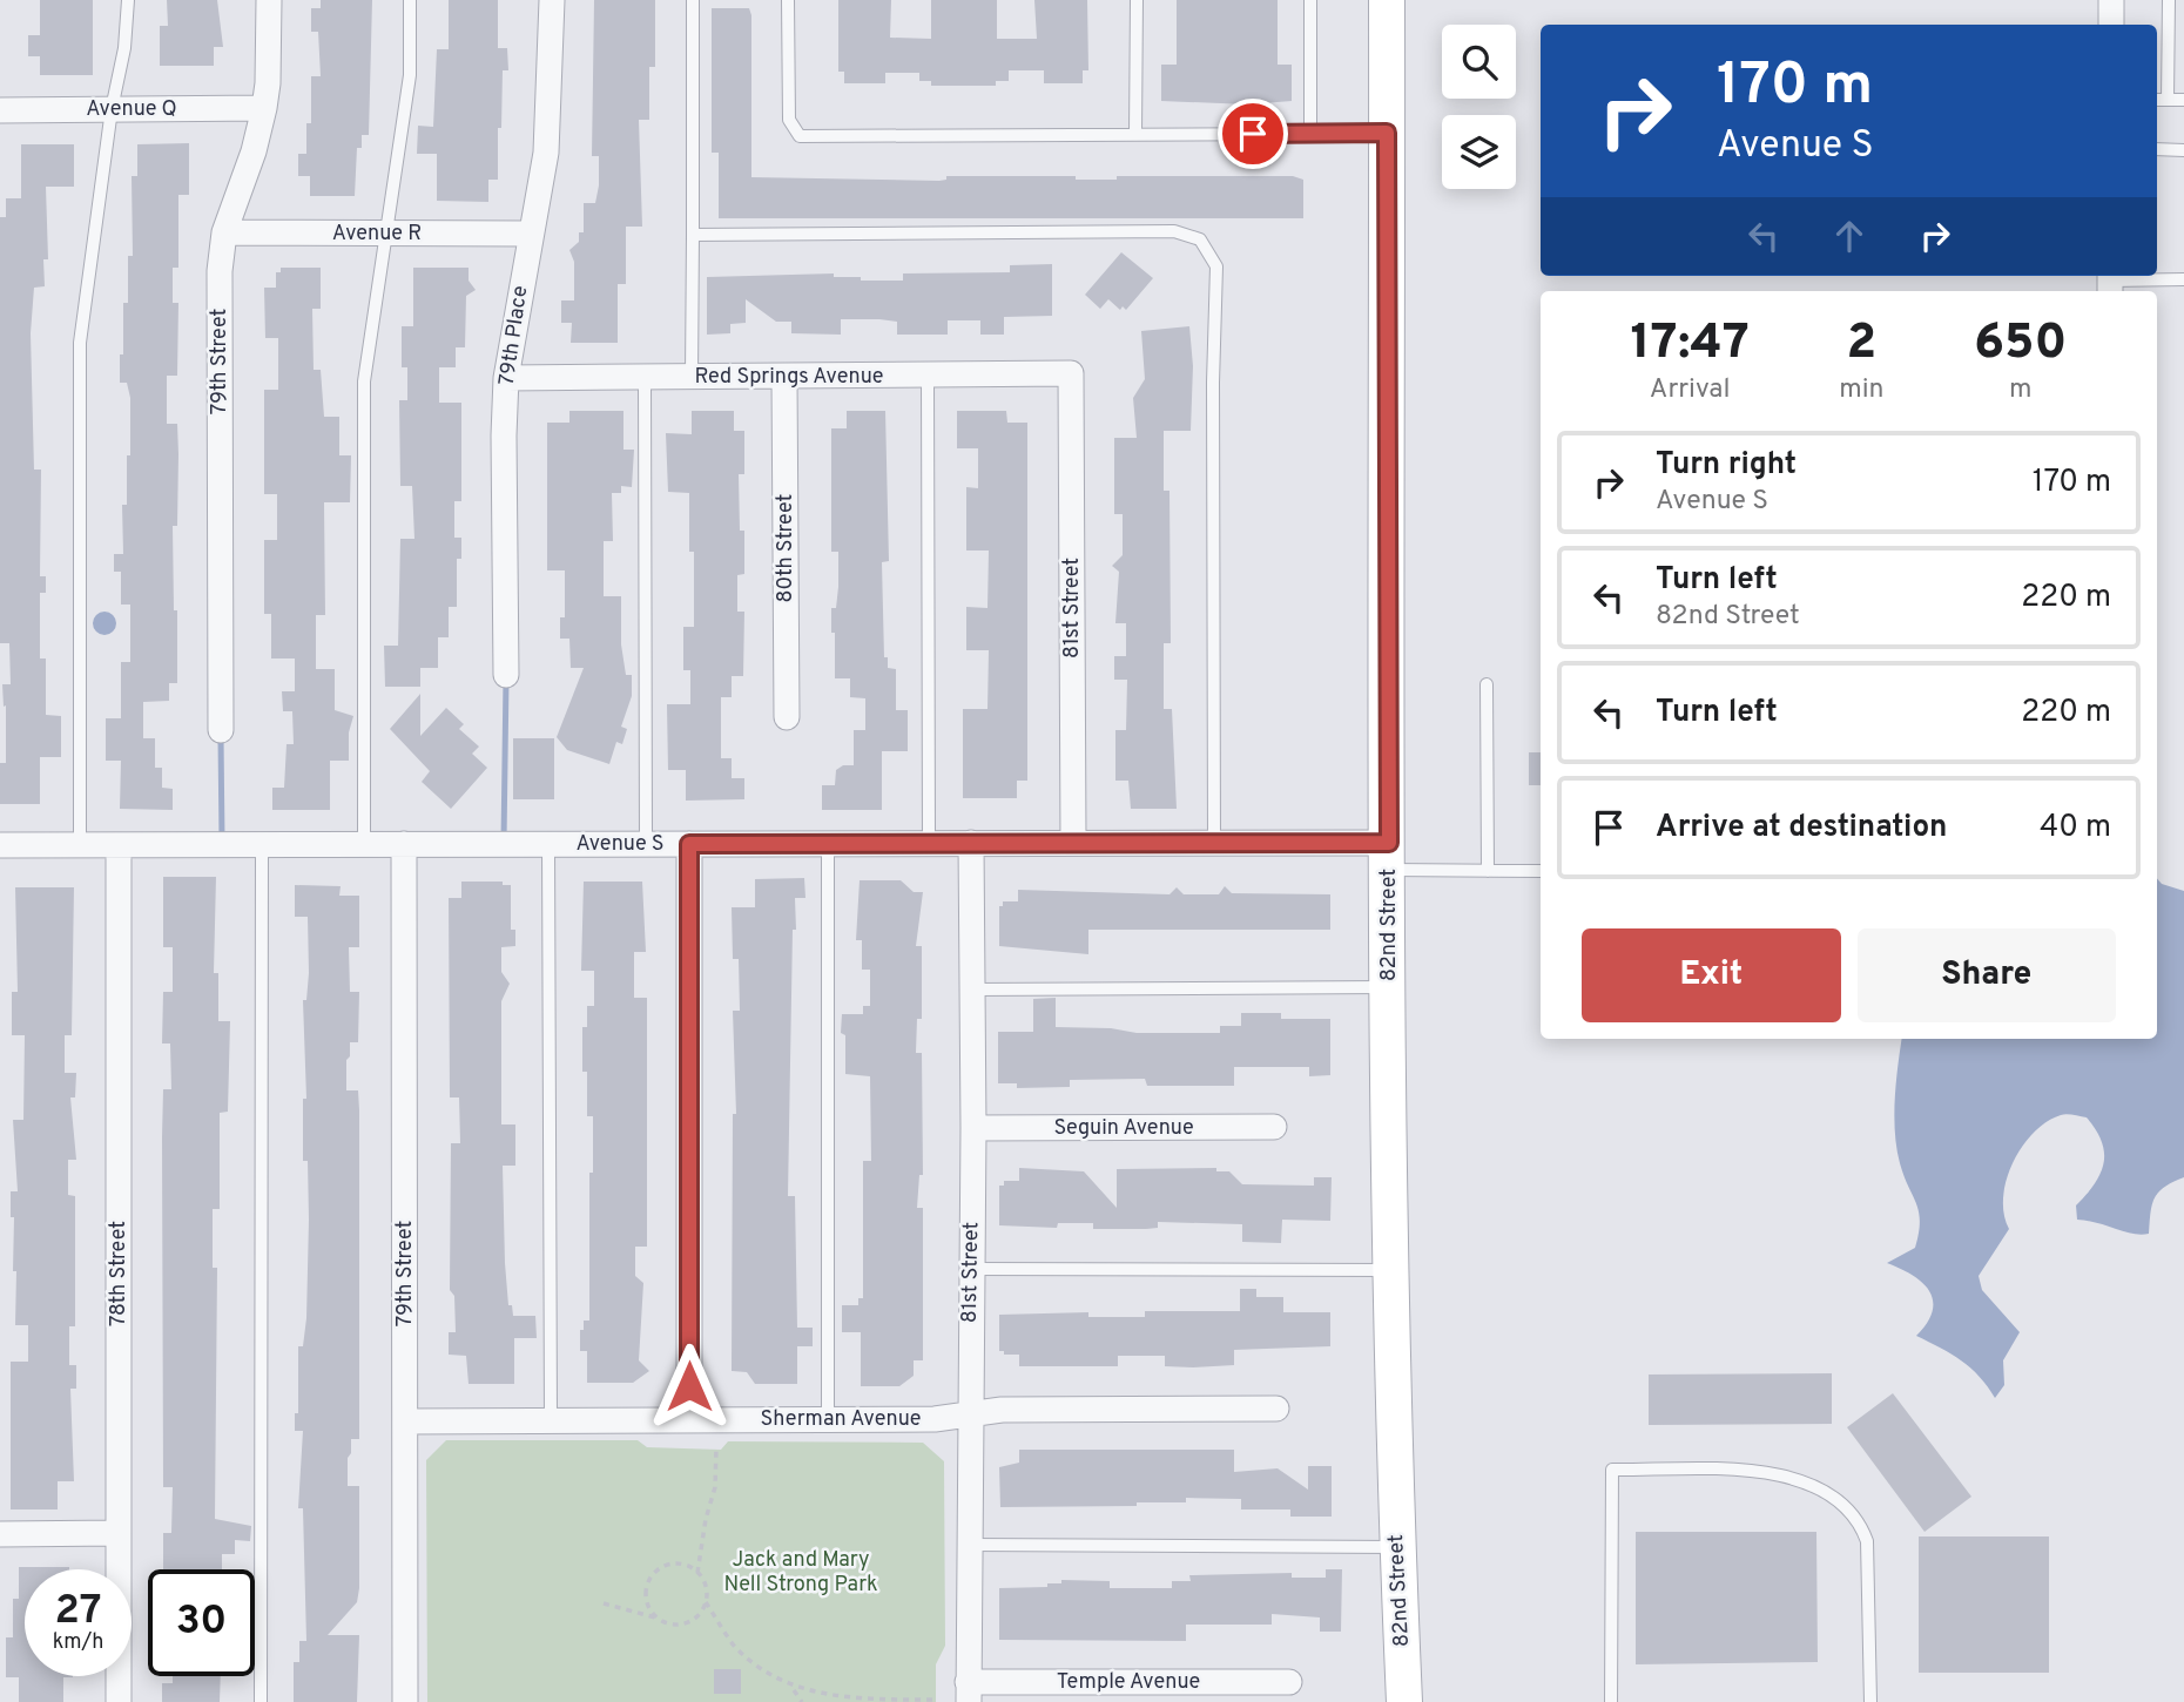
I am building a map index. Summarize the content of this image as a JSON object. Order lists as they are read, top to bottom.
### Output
{
  "streets": {
    "main road": ["82nd Street"],
    "street": [
      "Avenue Q",
      "Avenue R",
      "79th Place",
      "79th Street",
      "Red Springs Avenue",
      "80th Street",
      "81st Street",
      "Avenue S",
      "Seguin Avenue",
      "78th Street",
      "Sherman Avenue",
      "Temple Avenue"
    ]
  },
  "crossings": [
    ["Avenue Q", "79th Street"],
    ["Avenue R", "79th Place"],
    ["Avenue R", "79th Street"],
    ["79th Place", "Red Springs Avenue"],
    ["79th Street", "Avenue S"],
    ["79th Street", "Sherman Avenue"],
    ["Red Springs Avenue", "80th Street"],
    ["Red Springs Avenue", "81st Street"],
    ["81st Street", "Avenue S"],
    ["81st Street", "Seguin Avenue"],
    ["81st Street", "Sherman Avenue"],
    ["81st Street", "Temple Avenue"],
    ["Avenue S", "82nd Street"],
    ["Avenue S", "78th Street"]
  ],
  "parks": ["Jack and Mary Nell Strong Park"],
  "page": {
    "turn": ["170 m", "Avenue S"],
    "eta": [
      "17:47",
      "Arrival",
      "2",
      "min",
      "650",
      "m"
    ],
    "list": [
      {
        "name": "Turn right",
        "note": "Avenue S",
        "value": "170 m"
      },
      {
        "name": "Turn left",
        "note": "82nd Street",
        "value": "220 m"
      },
      {
        "name": "Turn left",
        "value": "220 m"
      },
      {
        "name": "Arrive at destination",
        "value": "40 m"
      }
    ],
    "buttons": ["Exit", "Share"],
    "speed": "27 km/h",
    "limit": "30"
  }
}
